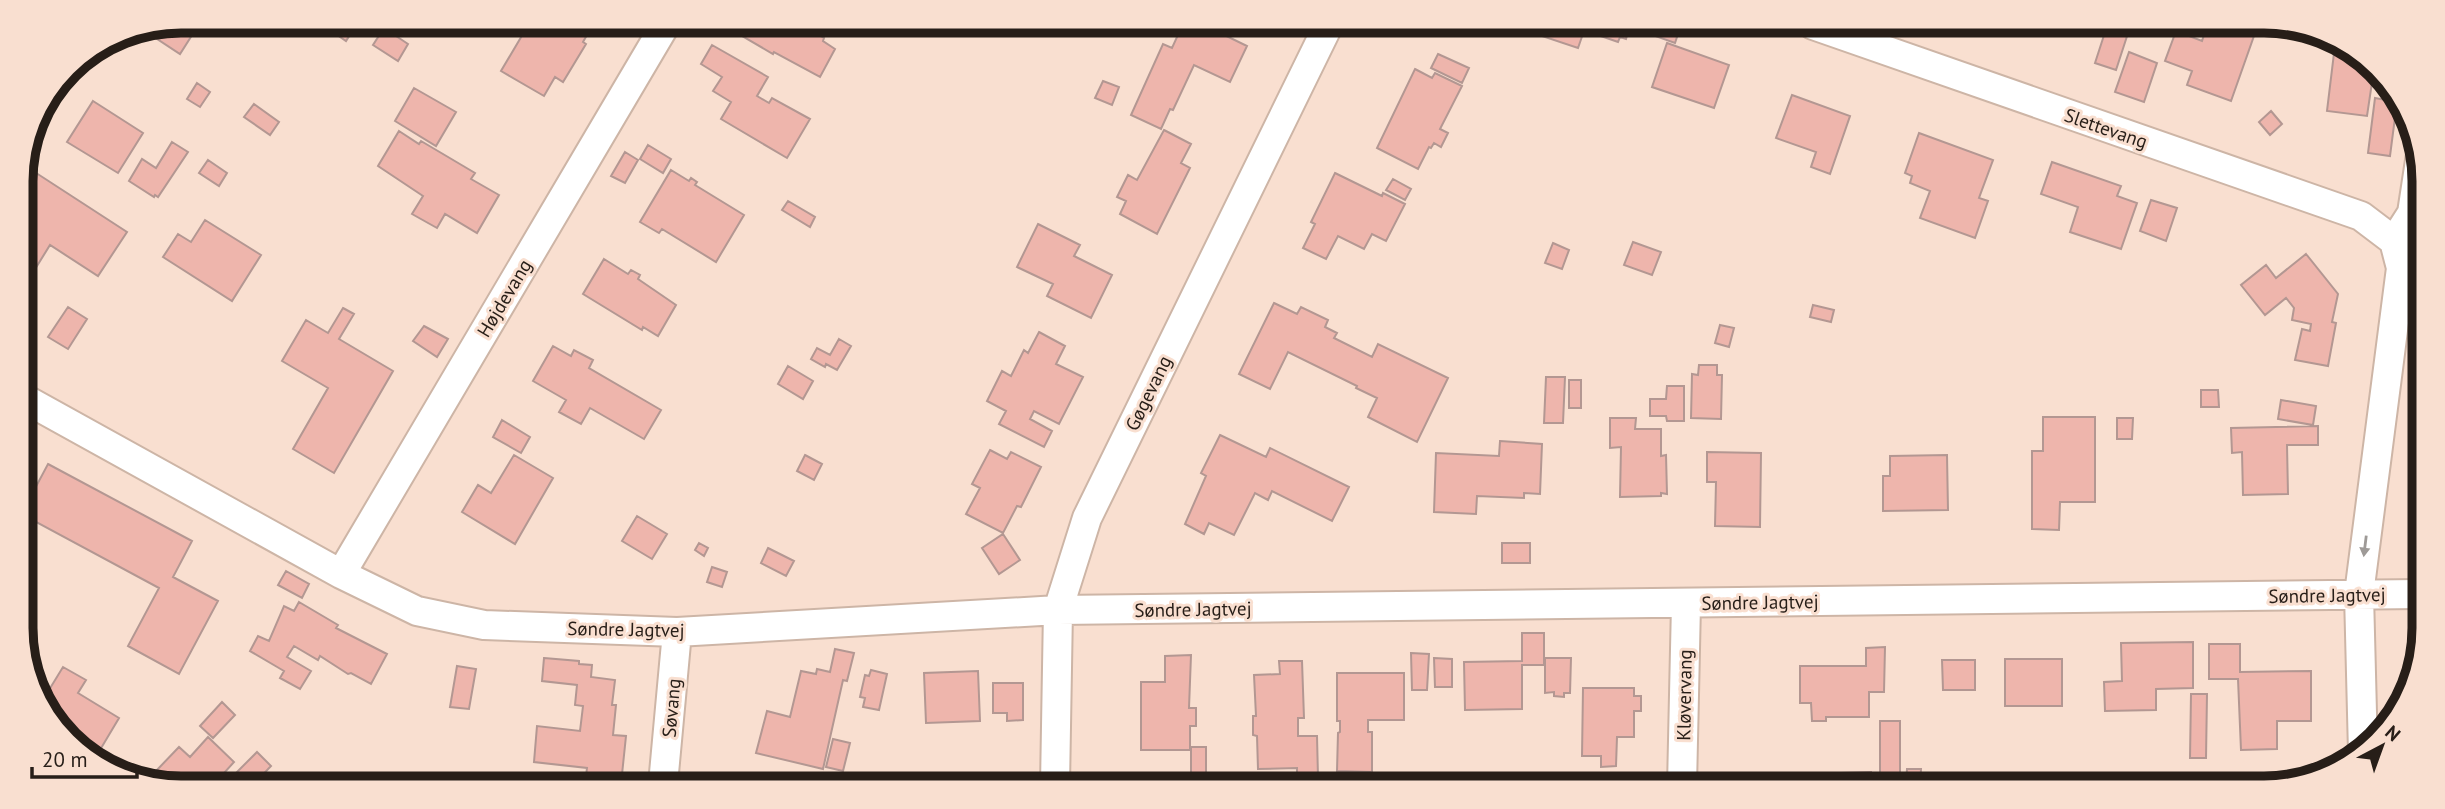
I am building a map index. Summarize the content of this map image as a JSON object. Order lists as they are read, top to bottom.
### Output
{
  "streets": {
    "street": [
      "Slettevang",
      "Højdevang",
      "Gøgevang",
      "Søndre Jagtvej",
      "Kløvervang",
      "Søvang"
    ]
  },
  "crossings": [
    ["Højdevang", "Søndre Jagtvej"],
    ["Gøgevang", "Søndre Jagtvej"],
    ["Søndre Jagtvej", "Kløvervang"],
    ["Søndre Jagtvej", "Søvang"]
  ],
  "scale_bar": "20 m",
  "north": "top right"
}
